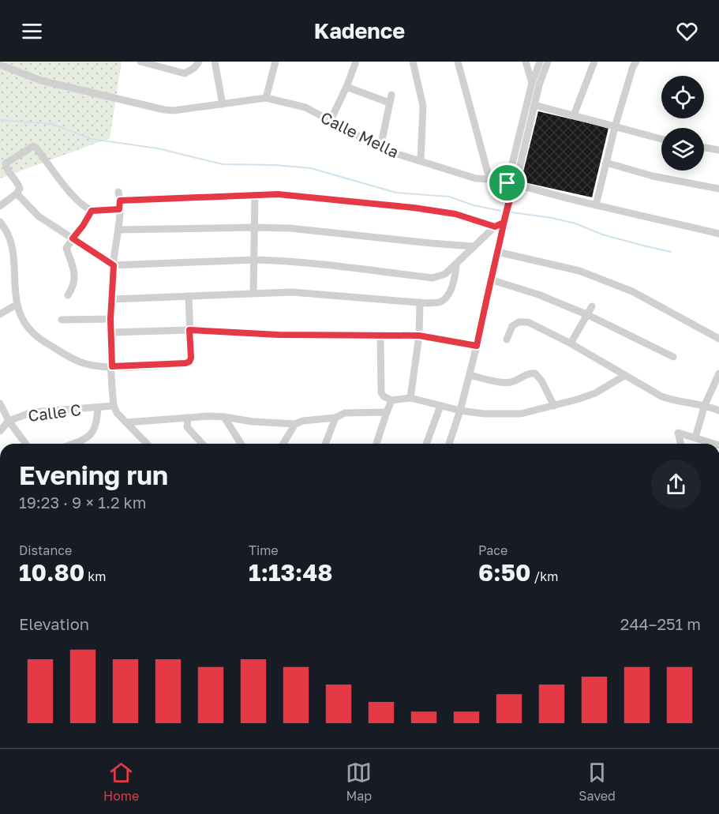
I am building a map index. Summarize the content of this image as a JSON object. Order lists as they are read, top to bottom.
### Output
{
  "streets": {
    "street": ["Calle Mella", "Calle C"]
  },
  "page": {
    "header": "Kadence",
    "heading": ["Evening run", "19:23 · 9 × 1.2 km"],
    "stats": [
      ["Distance", "10.80 km"],
      ["Time", "1:13:48"],
      ["Pace", "6:50 /km"]
    ],
    "chart": ["Elevation", "244–251 m"],
    "tabs": ["Home", "Map", "Saved"]
  }
}
